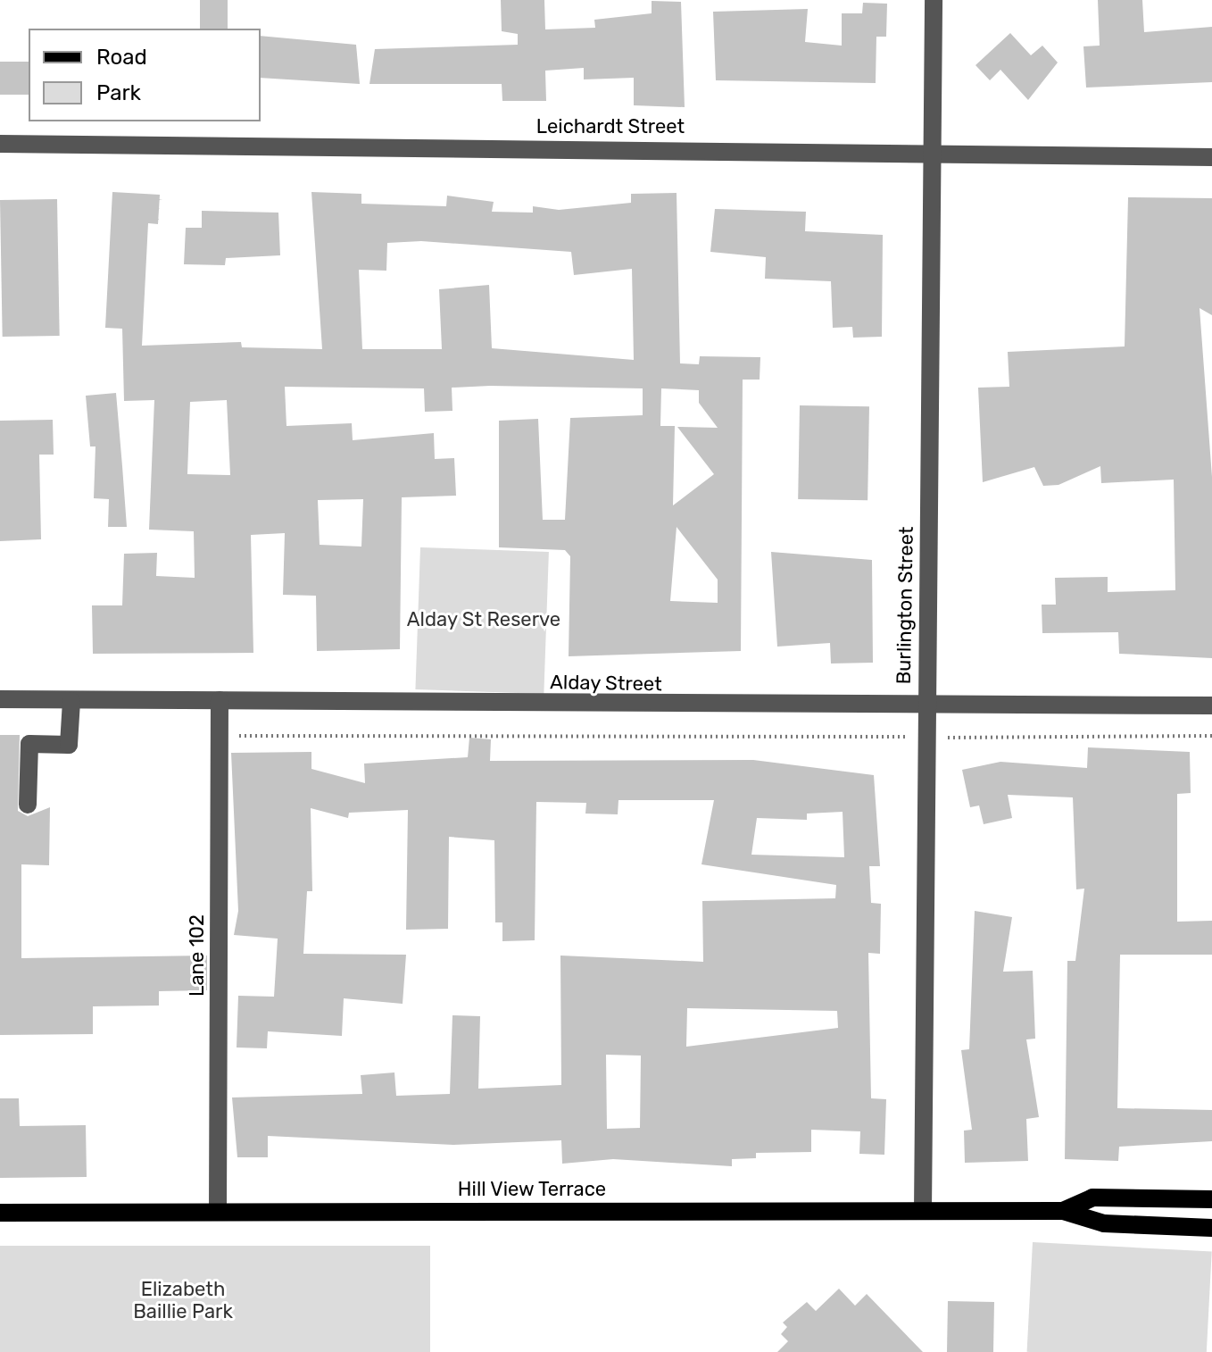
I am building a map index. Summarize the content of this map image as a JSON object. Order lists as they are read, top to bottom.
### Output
{
  "streets": {
    "main road": ["Hill View Terrace"],
    "street": [
      "Leichardt Street",
      "Burlington Street",
      "Alday Street",
      "Lane 102"
    ]
  },
  "crossings": [
    ["Leichardt Street", "Burlington Street"],
    ["Burlington Street", "Alday Street"],
    ["Burlington Street", "Hill View Terrace"],
    ["Alday Street", "Lane 102"],
    ["Lane 102", "Hill View Terrace"]
  ],
  "parks": ["Alday St Reserve", "Elizabeth Baillie Park"],
  "legend": ["Road", "Park"]
}
